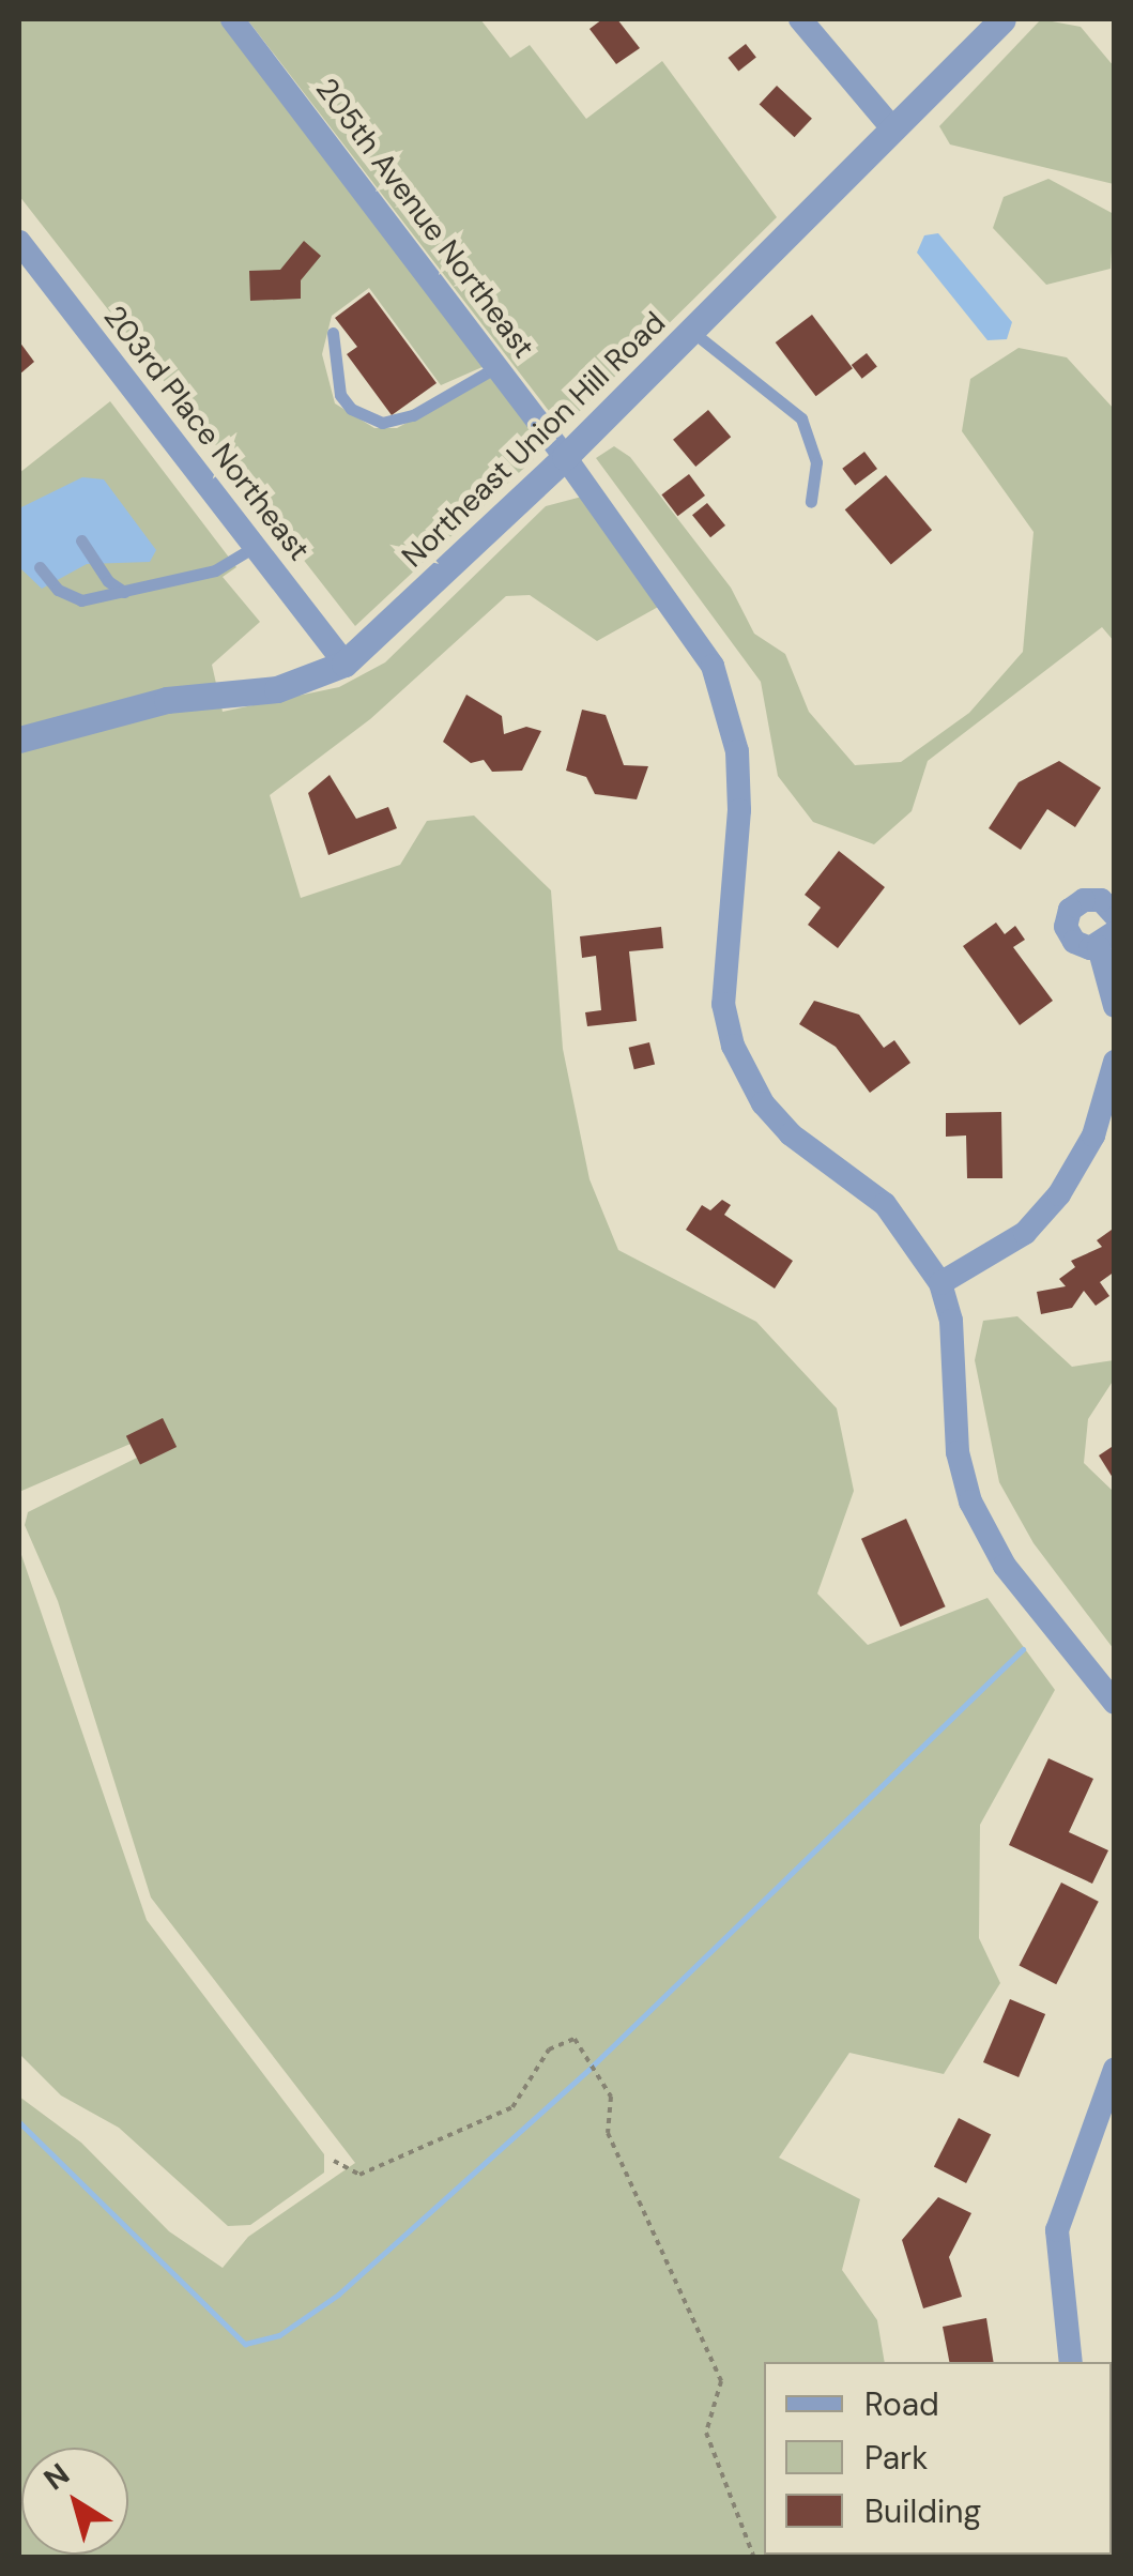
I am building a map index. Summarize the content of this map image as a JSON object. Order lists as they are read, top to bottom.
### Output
{
  "streets": {
    "street": ["205th Avenue Northeast", "203rd Place Northeast", "Northeast Union Hill Road"]
  },
  "crossings": [
    ["205th Avenue Northeast", "Northeast Union Hill Road"],
    ["203rd Place Northeast", "Northeast Union Hill Road"]
  ],
  "legend": ["Road", "Park", "Building"],
  "north": "top left"
}
